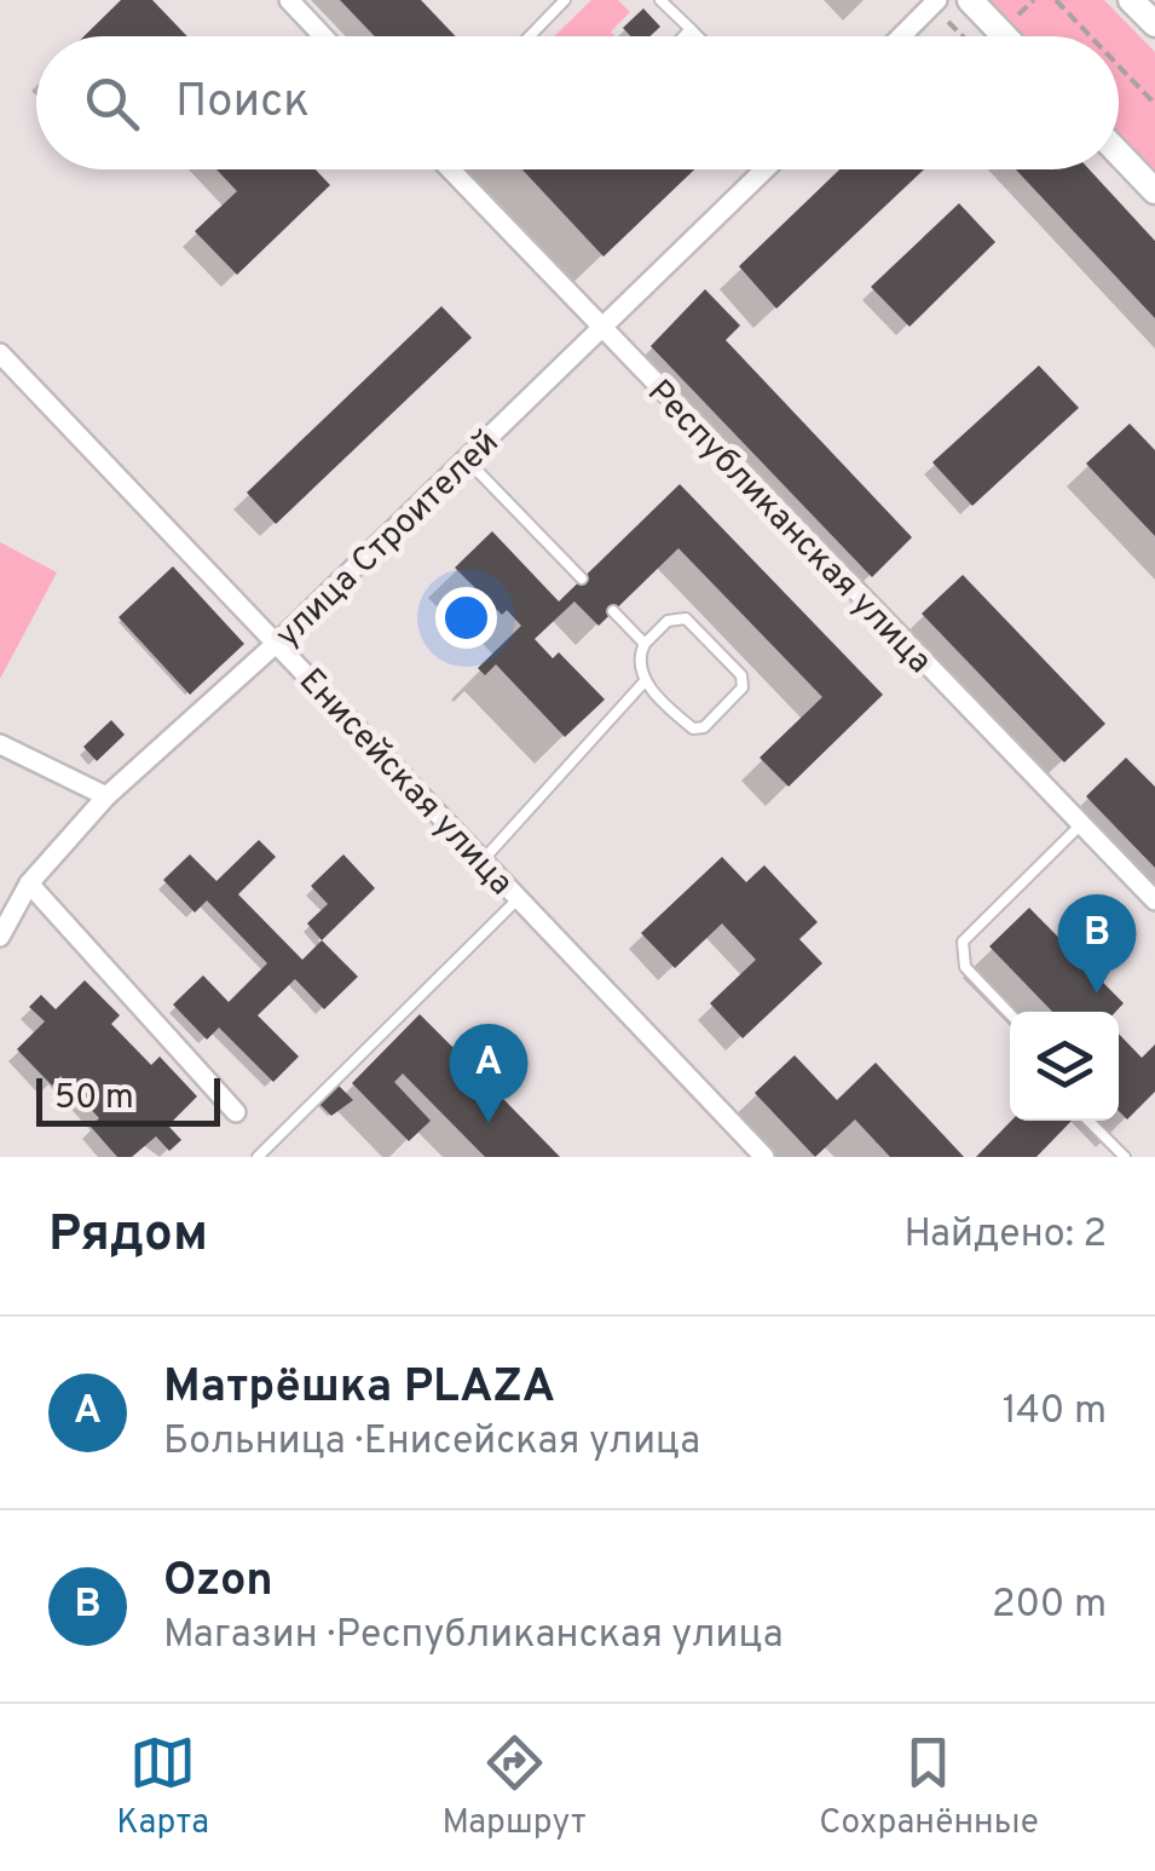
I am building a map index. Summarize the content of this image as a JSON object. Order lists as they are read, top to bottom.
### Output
{
  "streets": {
    "street": ["Республиканская улица", "улица Строителей", "Енисейская улица"]
  },
  "crossings": [
    ["Республиканская улица", "улица Строителей"],
    ["улица Строителей", "Енисейская улица"]
  ],
  "scale_bar": "50 m",
  "page": {
    "search": "Поиск",
    "pins": ["B", "A"],
    "scale": "50 m",
    "heading": ["Рядом", "Найдено: 2"],
    "list": [
      {
        "mark": "A",
        "name": "Матрёшка PLAZA",
        "note": "Больница · Енисейская улица",
        "value": "140 m"
      },
      {
        "mark": "B",
        "name": "Ozon",
        "note": "Магазин · Республиканская улица",
        "value": "200 m"
      }
    ],
    "nav": ["Карта", "Маршрут", "Сохранённые"]
  }
}
